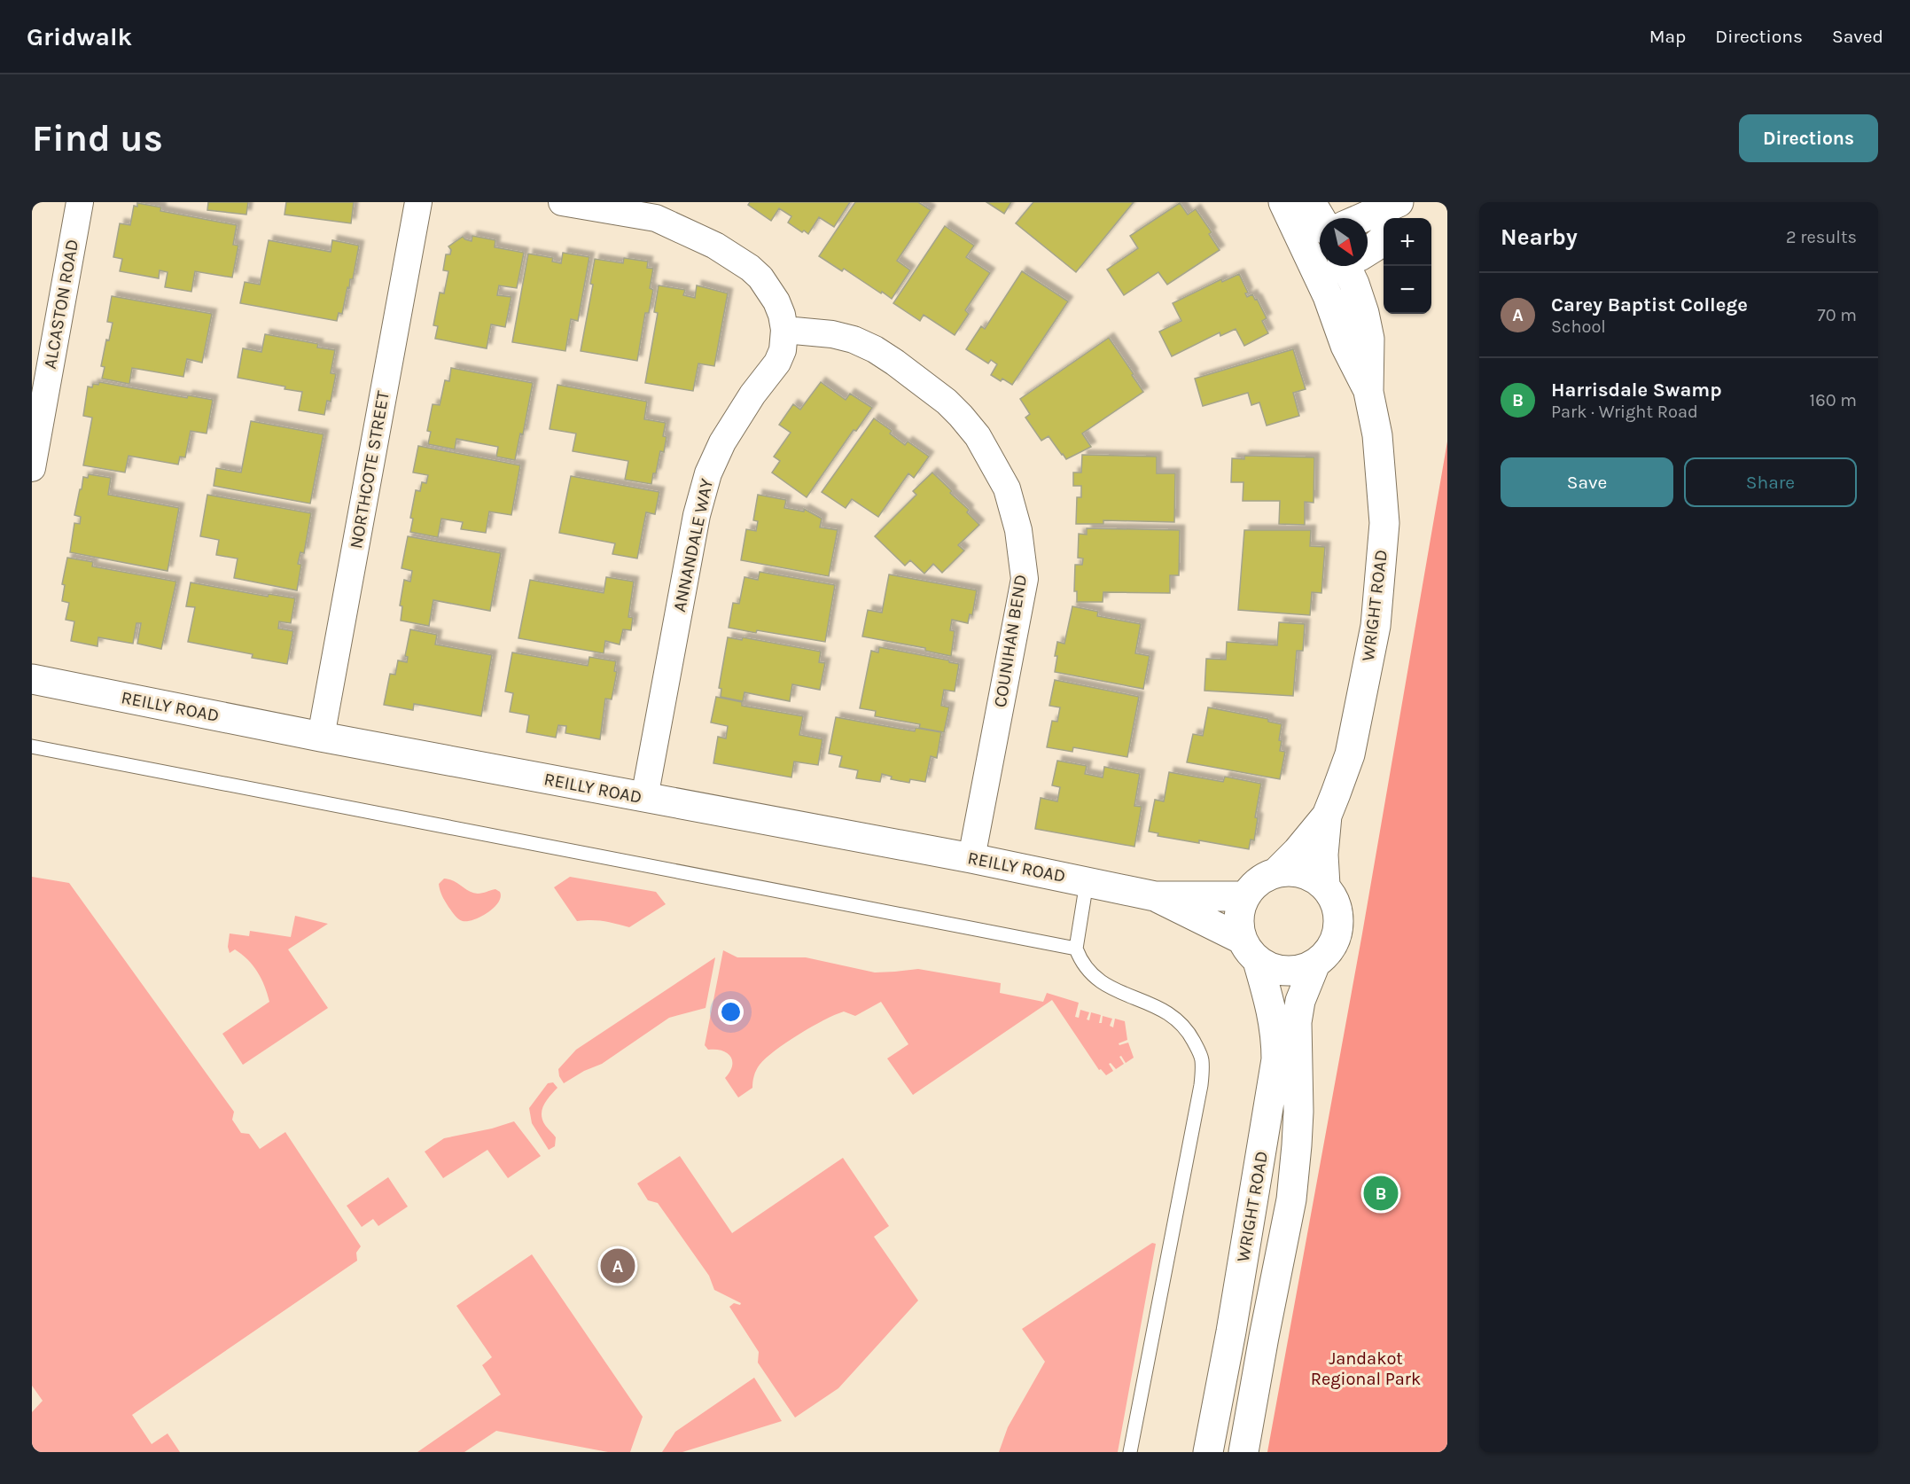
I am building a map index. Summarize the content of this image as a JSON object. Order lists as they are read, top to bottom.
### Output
{
  "streets": {
    "street": [
      "ALCASTON ROAD",
      "NORTHCOTE STREET",
      "ANNANDALE WAY",
      "WRIGHT ROAD",
      "COUNIHAN BEND",
      "REILLY ROAD"
    ]
  },
  "crossings": [
    ["NORTHCOTE STREET", "REILLY ROAD"],
    ["ANNANDALE WAY", "COUNIHAN BEND"],
    ["ANNANDALE WAY", "REILLY ROAD"],
    ["WRIGHT ROAD", "REILLY ROAD"],
    ["COUNIHAN BEND", "REILLY ROAD"]
  ],
  "parks": ["Jandakot Regional Park"],
  "north": "bottom right",
  "page": {
    "header": "Gridwalk",
    "nav": ["Map", "Directions", "Saved"],
    "buttons": [
      "Directions",
      ["Save", "Share"]
    ],
    "title": "Find us",
    "heading": ["Nearby", "2 results"],
    "map_buttons": ["+", "−"],
    "list": [
      {
        "mark": "A",
        "name": "Carey Baptist College",
        "note": "School",
        "value": "70 m"
      },
      {
        "mark": "B",
        "name": "Harrisdale Swamp",
        "note": "Park · Wright Road",
        "value": "160 m"
      }
    ],
    "pins": ["B", "A"]
  }
}
